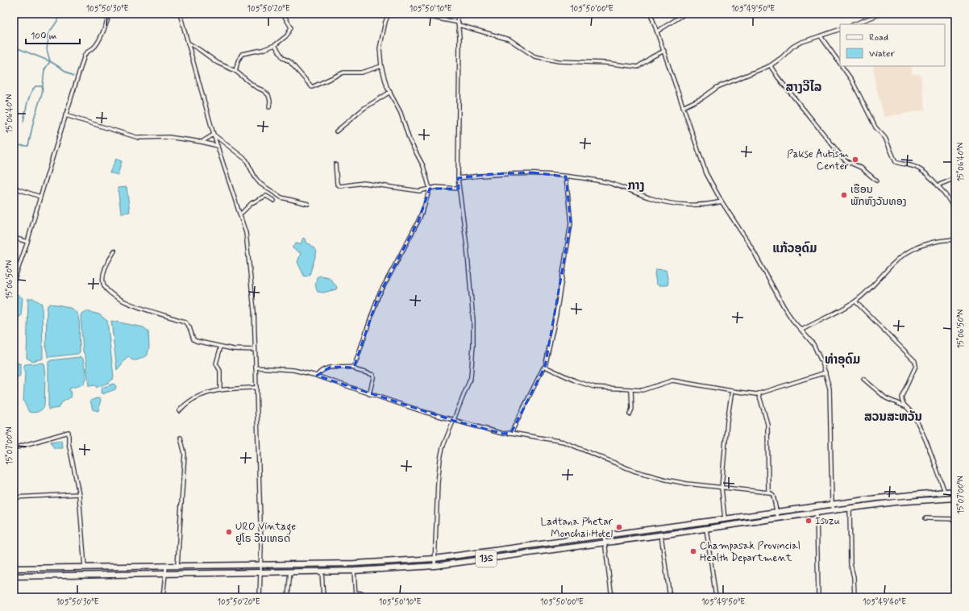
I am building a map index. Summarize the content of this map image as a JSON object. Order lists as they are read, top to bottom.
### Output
{
  "streets": {
    "highway": ["13S"]
  },
  "districts": [
    "ສາງວີໄລ",
    "ກາງ",
    "ແກ້ວອຸດົມ",
    "ທ່າອຸດົມ",
    "ສວນສະຫວັນ"
  ],
  "places": [
    "Pakse Autism Center",
    "ເຮືອນ ພັກຫົງວັນທອງ",
    "Isuzu",
    "Ladtana Phetar Monchai Hotel",
    "URO Vintage ຢູໂຣ ວີນເທຣດ",
    "Champasak Provincial Health Department"
  ],
  "legend": ["Road", "Water"],
  "scale_bar": "100 m",
  "coordinates": [
    "105°50'30\"E",
    "105°50'20\"E",
    "105°50'10\"E",
    "105°50'00\"E",
    "105°49'50\"E",
    "15°06'40\"N",
    "15°06'50\"N",
    "15°07'00\"N",
    "105°49'40\"E"
  ]
}
